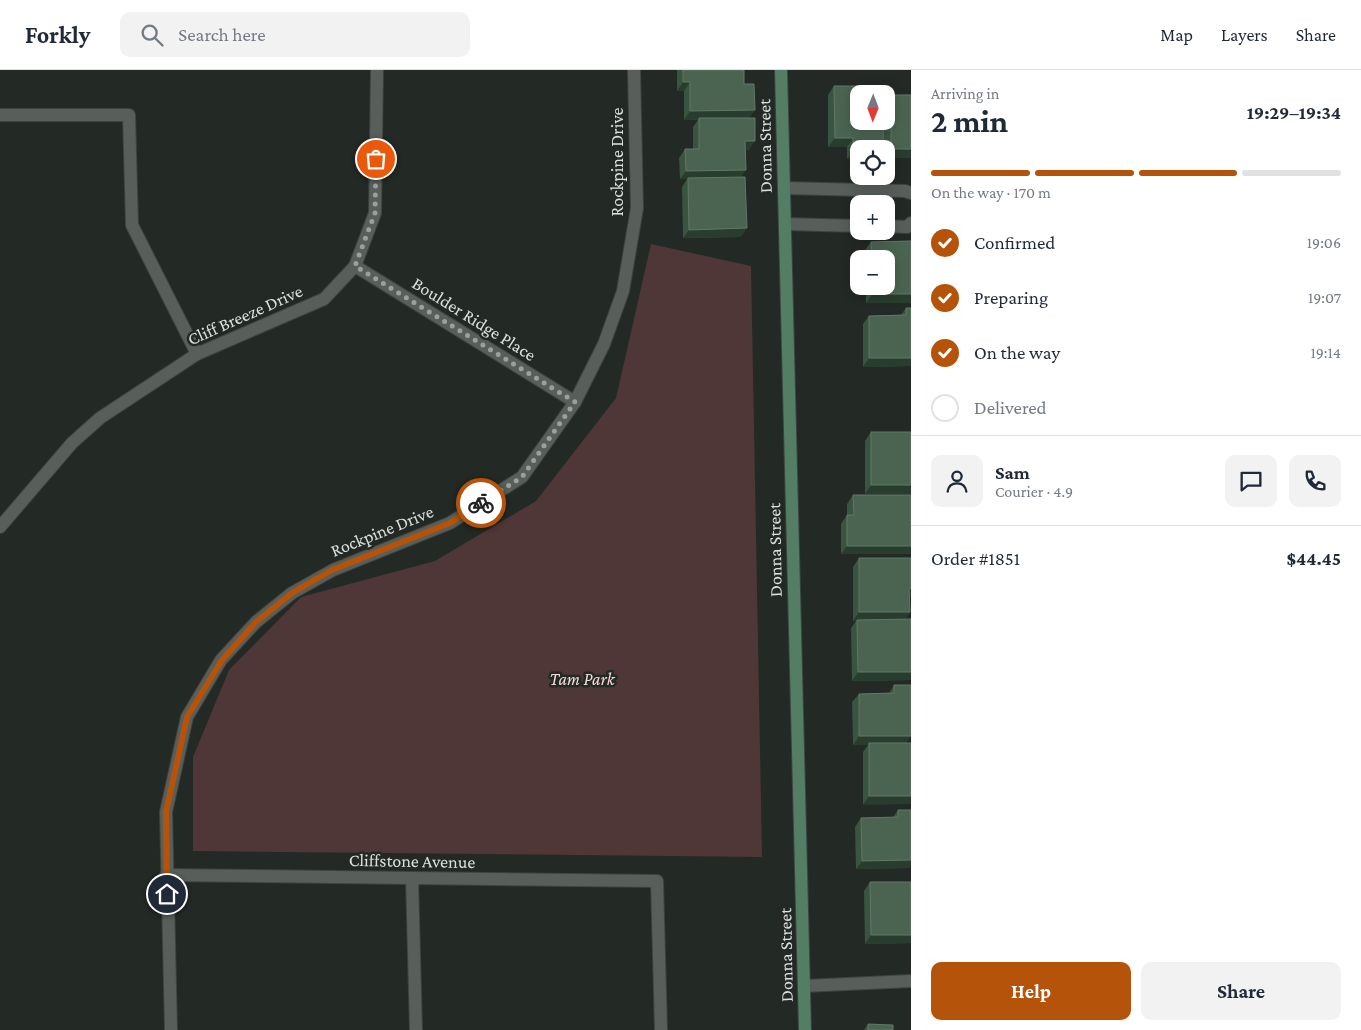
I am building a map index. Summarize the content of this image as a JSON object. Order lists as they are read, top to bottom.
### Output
{
  "streets": {
    "street": [
      "Donna Street",
      "Rockpine Drive",
      "Cliff Breeze Drive",
      "Boulder Ridge Place",
      "Cliffstone Avenue"
    ]
  },
  "crossings": [
    ["Rockpine Drive", "Boulder Ridge Place"],
    ["Rockpine Drive", "Cliffstone Avenue"],
    ["Cliff Breeze Drive", "Boulder Ridge Place"]
  ],
  "parks": ["Tam Park"],
  "north": "bottom",
  "page": {
    "header": "Forkly",
    "search": "Search here",
    "nav": ["Map", "Layers", "Share"],
    "heading": ["2 min", "Arriving in", "19:29–19:34"],
    "panel": [
      "Sam",
      "Courier · 4.9",
      "Order #1851",
      "$44.45"
    ],
    "map_buttons": ["+", "−"],
    "bar": "On the way · 170 m",
    "list": [
      ["Confirmed", "19:06"],
      ["Preparing", "19:07"],
      ["On the way", "19:14"],
      "Delivered"
    ],
    "buttons": ["Help", "Share"]
  }
}
